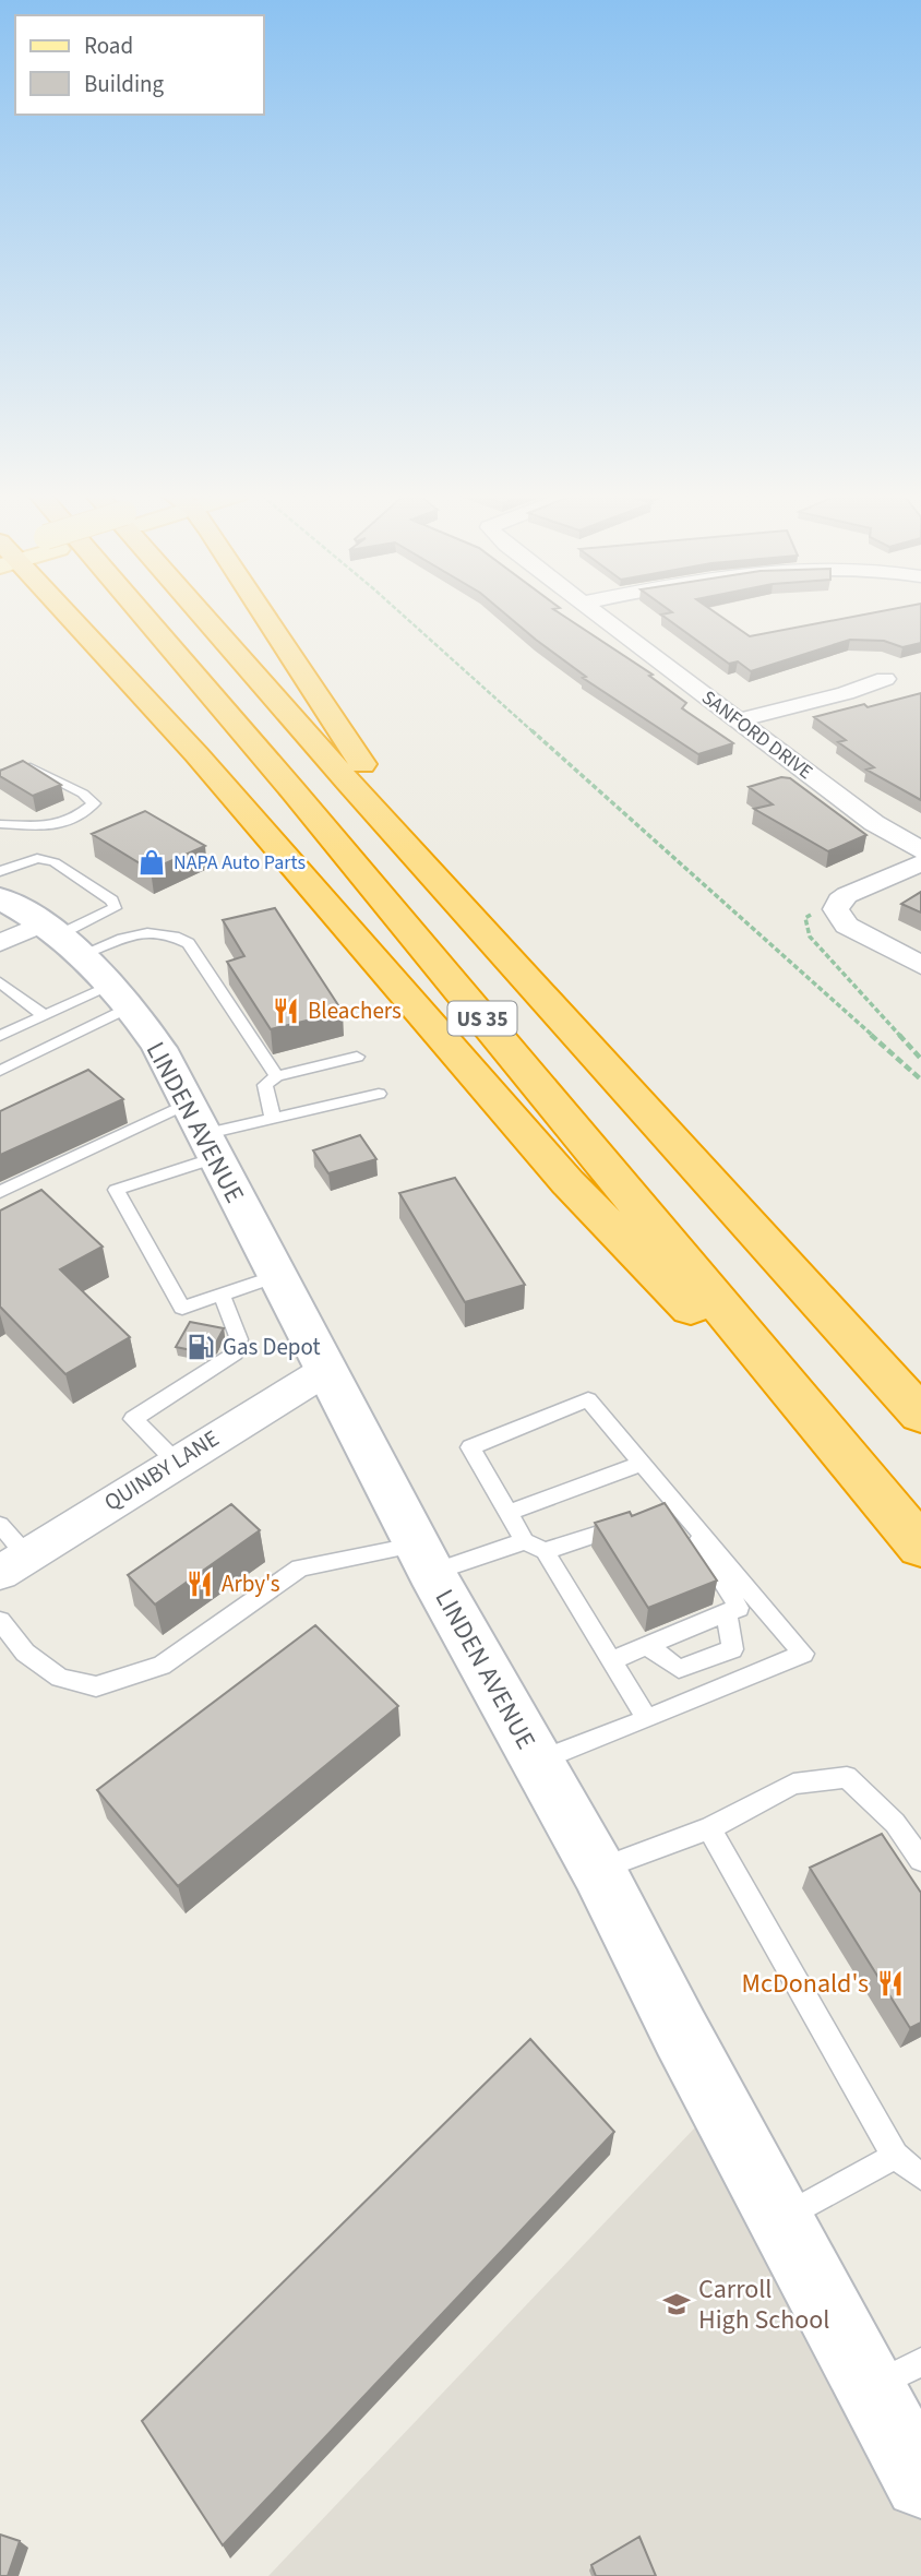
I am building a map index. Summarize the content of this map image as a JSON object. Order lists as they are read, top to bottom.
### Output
{
  "streets": {
    "highway": ["US 35"],
    "main road": ["LINDEN AVENUE"],
    "street": ["SANFORD DRIVE", "QUINBY LANE"]
  },
  "crossings": [
    ["LINDEN AVENUE", "QUINBY LANE"]
  ],
  "places": {
    "shop": ["NAPA Auto Parts"],
    "restaurant": ["Bleachers", "Arby's", "McDonald's"],
    "fuel station": ["Gas Depot"],
    "school or university": ["Carroll High School"]
  },
  "legend": ["Road", "Building"]
}
